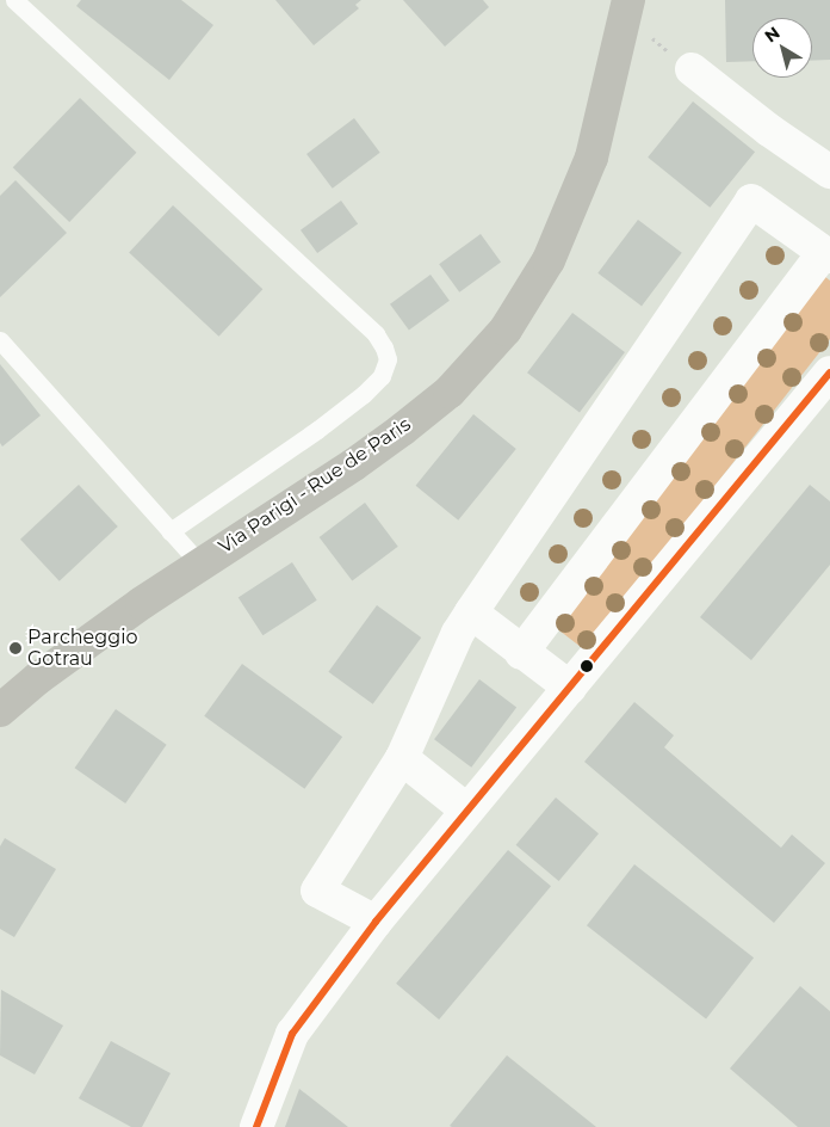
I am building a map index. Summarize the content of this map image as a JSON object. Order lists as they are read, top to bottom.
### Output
{
  "streets": {
    "main road": ["Via Parigi - Rue de Paris"]
  },
  "places": ["Parcheggio Gotrau"],
  "north": "top left"
}
